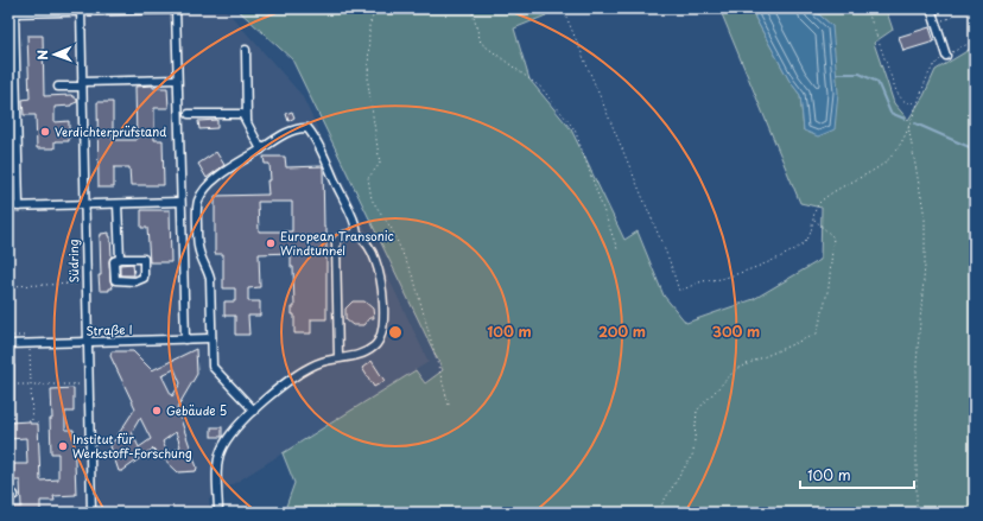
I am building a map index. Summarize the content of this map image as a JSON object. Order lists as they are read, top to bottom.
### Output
{
  "streets": {
    "street": ["Südring", "Straße I"]
  },
  "crossings": [
    ["Südring", "Straße I"]
  ],
  "places": [
    "Verdichterprüfstand",
    "European Transonic Windtunnel",
    "Gebäude 5",
    "Institut für Werkstoff-Forschung"
  ],
  "scale_bar": "100 m",
  "north": "left",
  "rings": ["100 m", "200 m", "300 m"]
}
